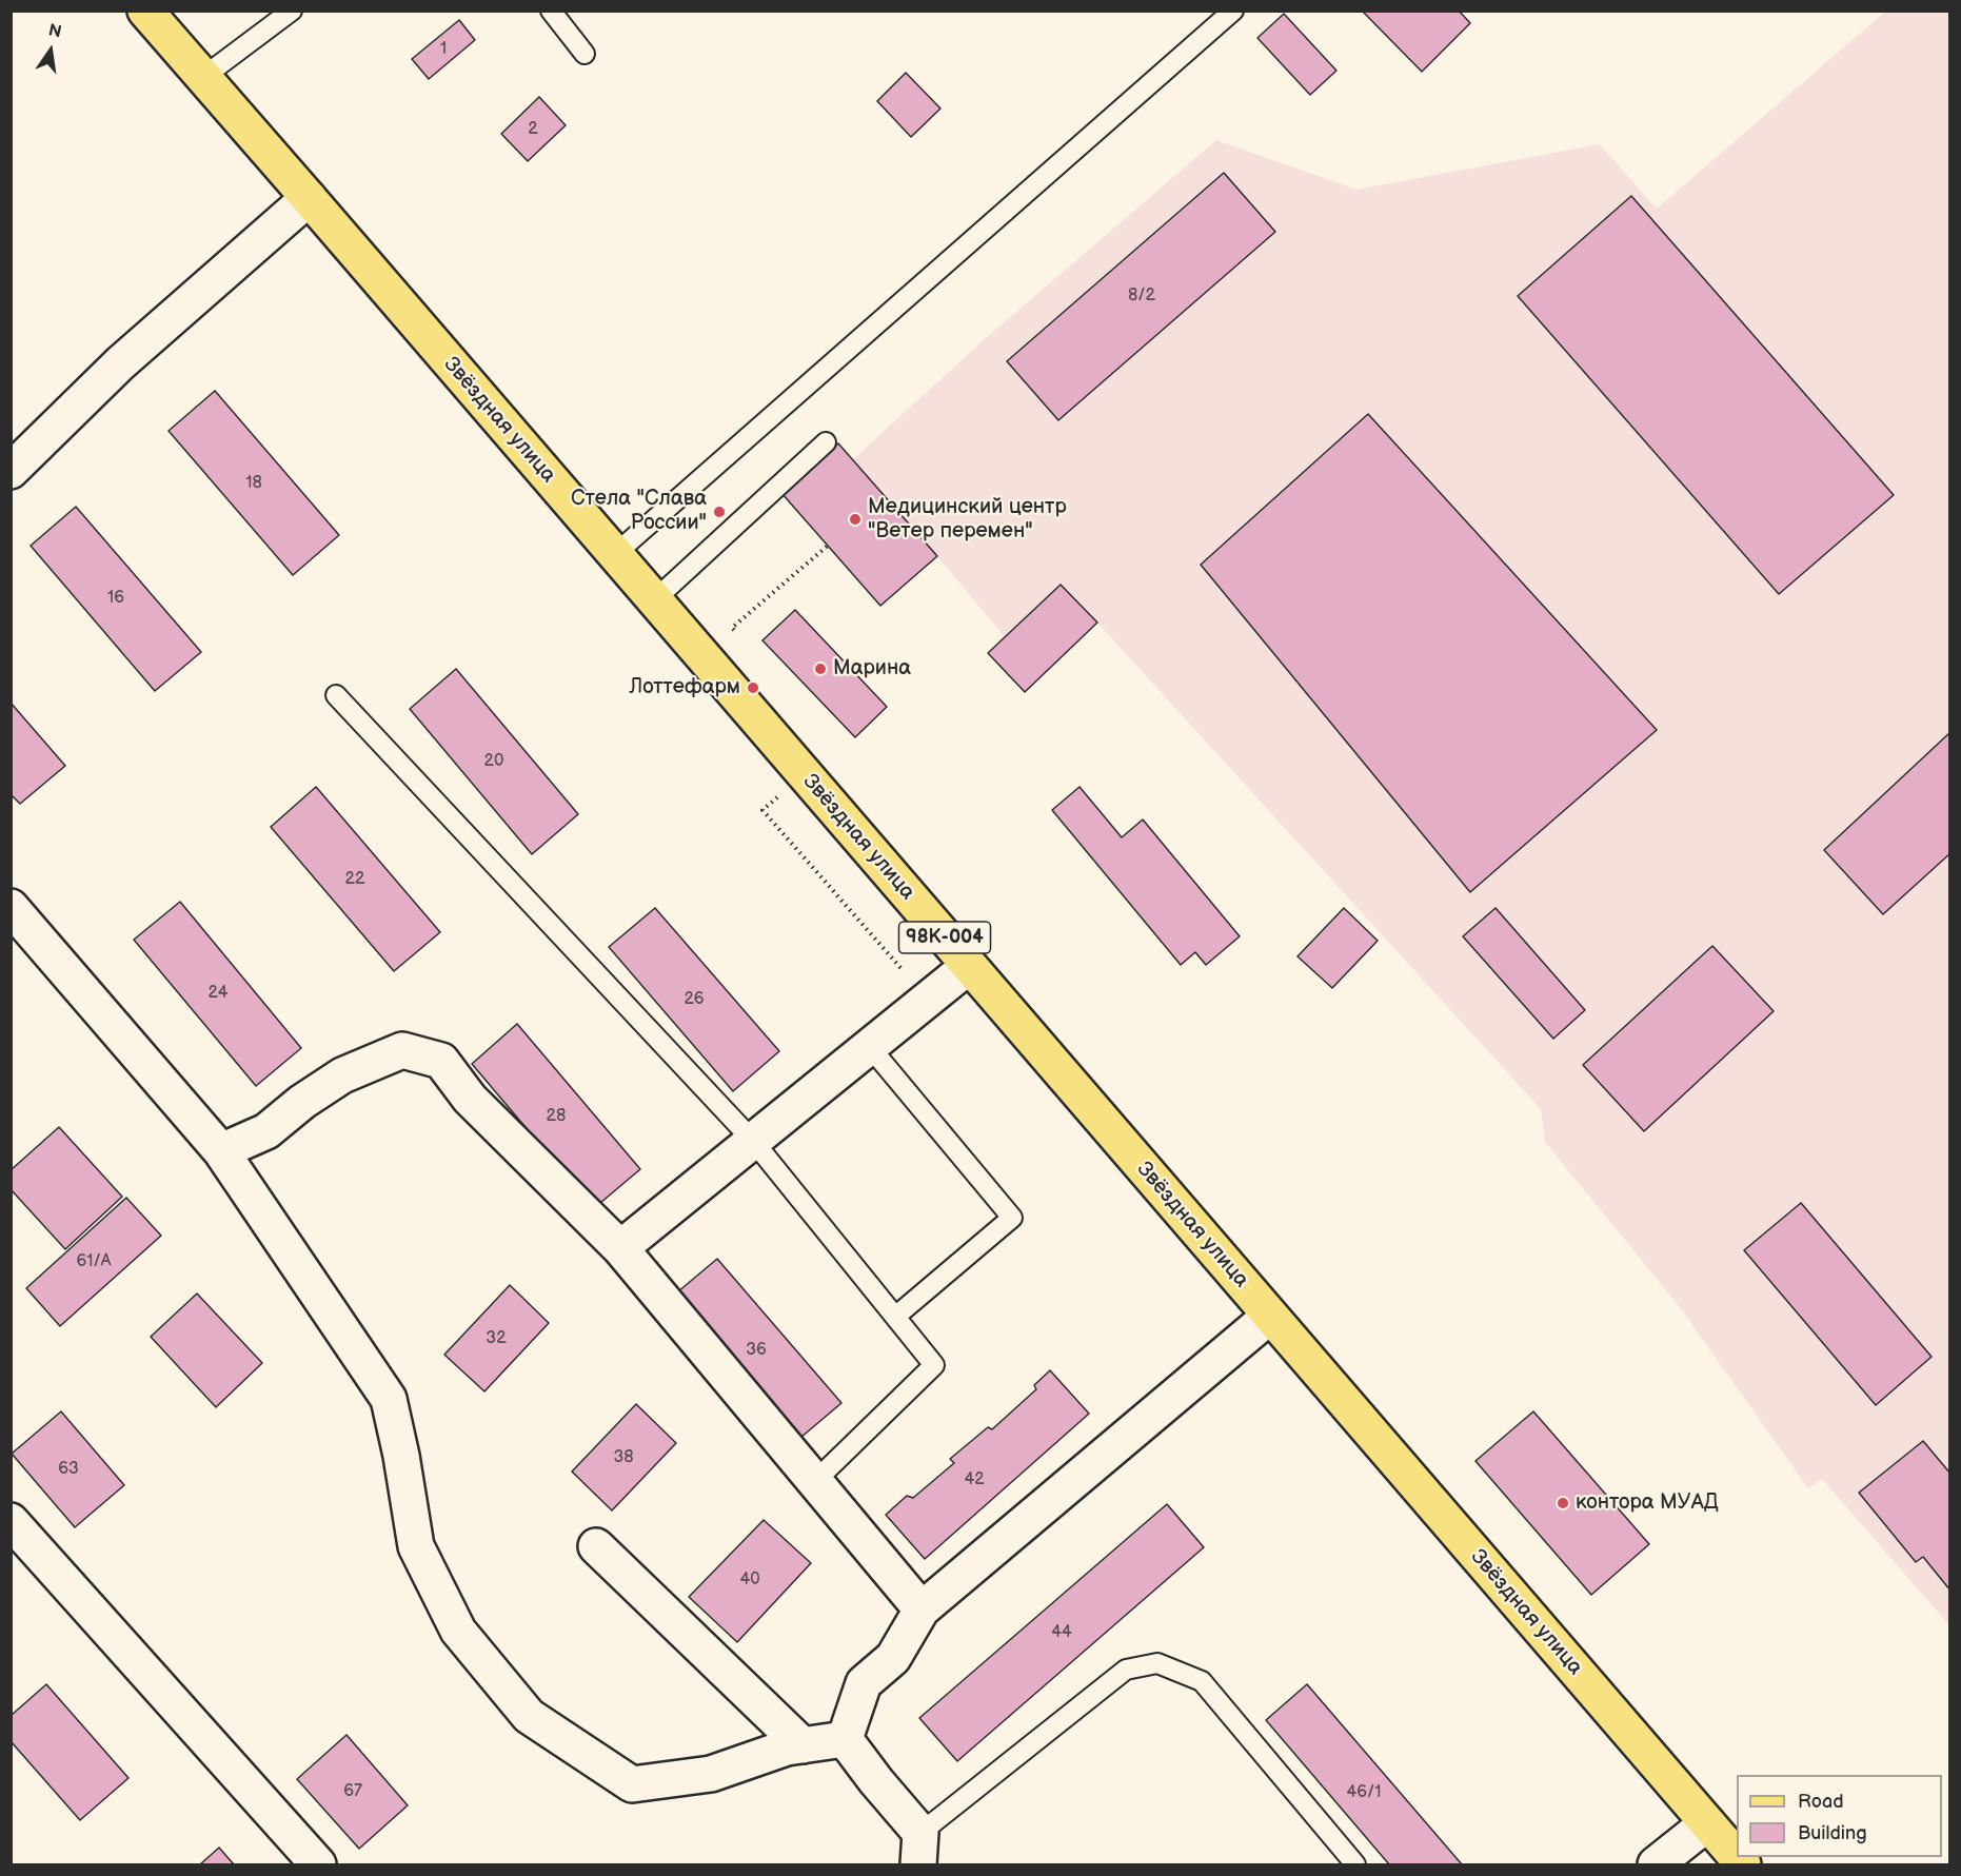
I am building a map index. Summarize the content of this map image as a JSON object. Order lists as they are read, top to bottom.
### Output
{
  "streets": {
    "main road": ["Звёздная улица", "98К-004"]
  },
  "places": [
    "Стела \"Слава России\"",
    "Медицинский центр \"Ветер перемен\"",
    "Марина",
    "Лоттефарм",
    "контора МУАД"
  ],
  "house_numbers": [
    "1",
    "2",
    "8/2",
    "18",
    "16",
    "20",
    "22",
    "24",
    "26",
    "28",
    "61/А",
    "32",
    "36",
    "38",
    "63",
    "42",
    "40",
    "44",
    "67",
    "46/1"
  ],
  "legend": ["Road", "Building"],
  "north": "top"
}
